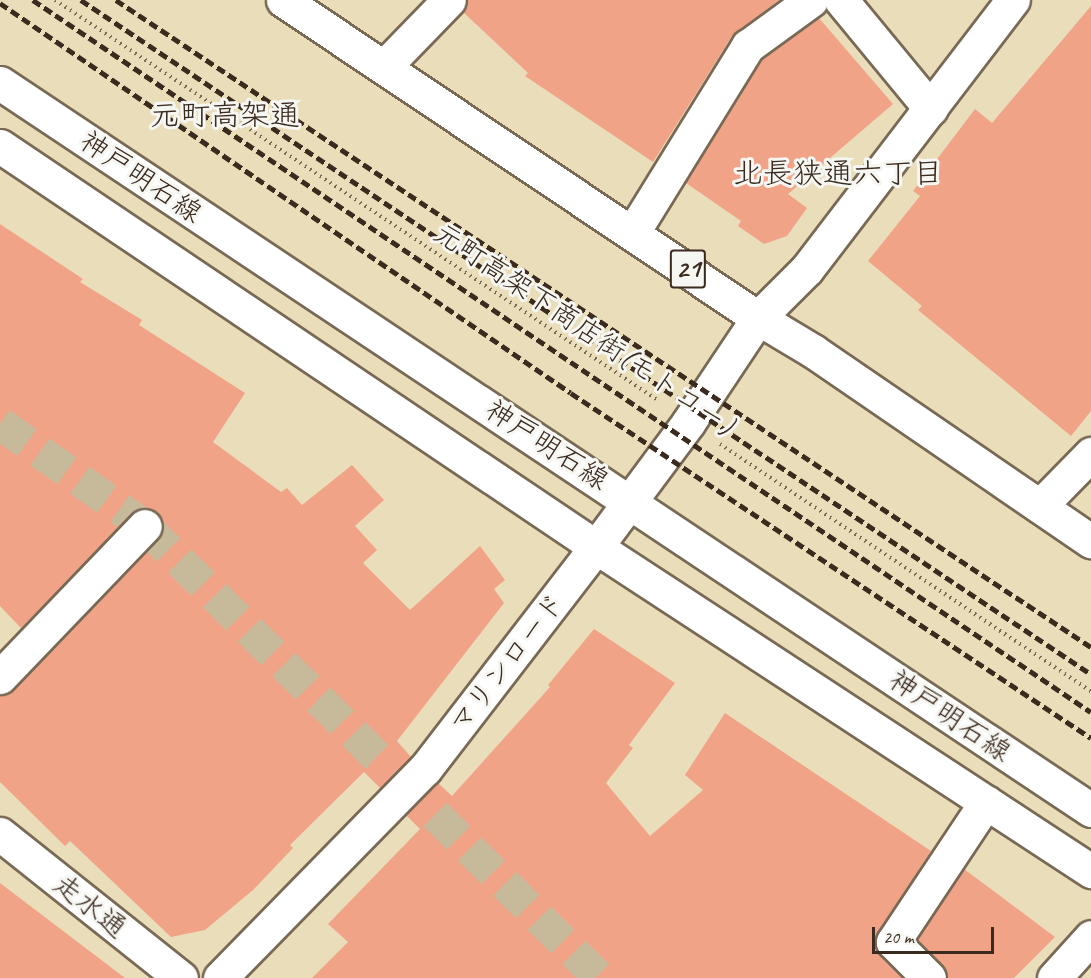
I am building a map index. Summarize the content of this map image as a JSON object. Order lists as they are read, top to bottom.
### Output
{
  "streets": {
    "main road": [
      "神戸明石線",
      "21",
      "マリンロード",
      "走水通"
    ],
    "path": ["元町高架下商店街(モトコー)"]
  },
  "crossings": [
    ["神戸明石線", "マリンロード"],
    ["21", "マリンロード"],
    ["元町高架下商店街(モトコー)", "マリンロード"]
  ],
  "districts": ["元町高架通", "北長狭通六丁目"],
  "scale_bar": "20 m"
}
